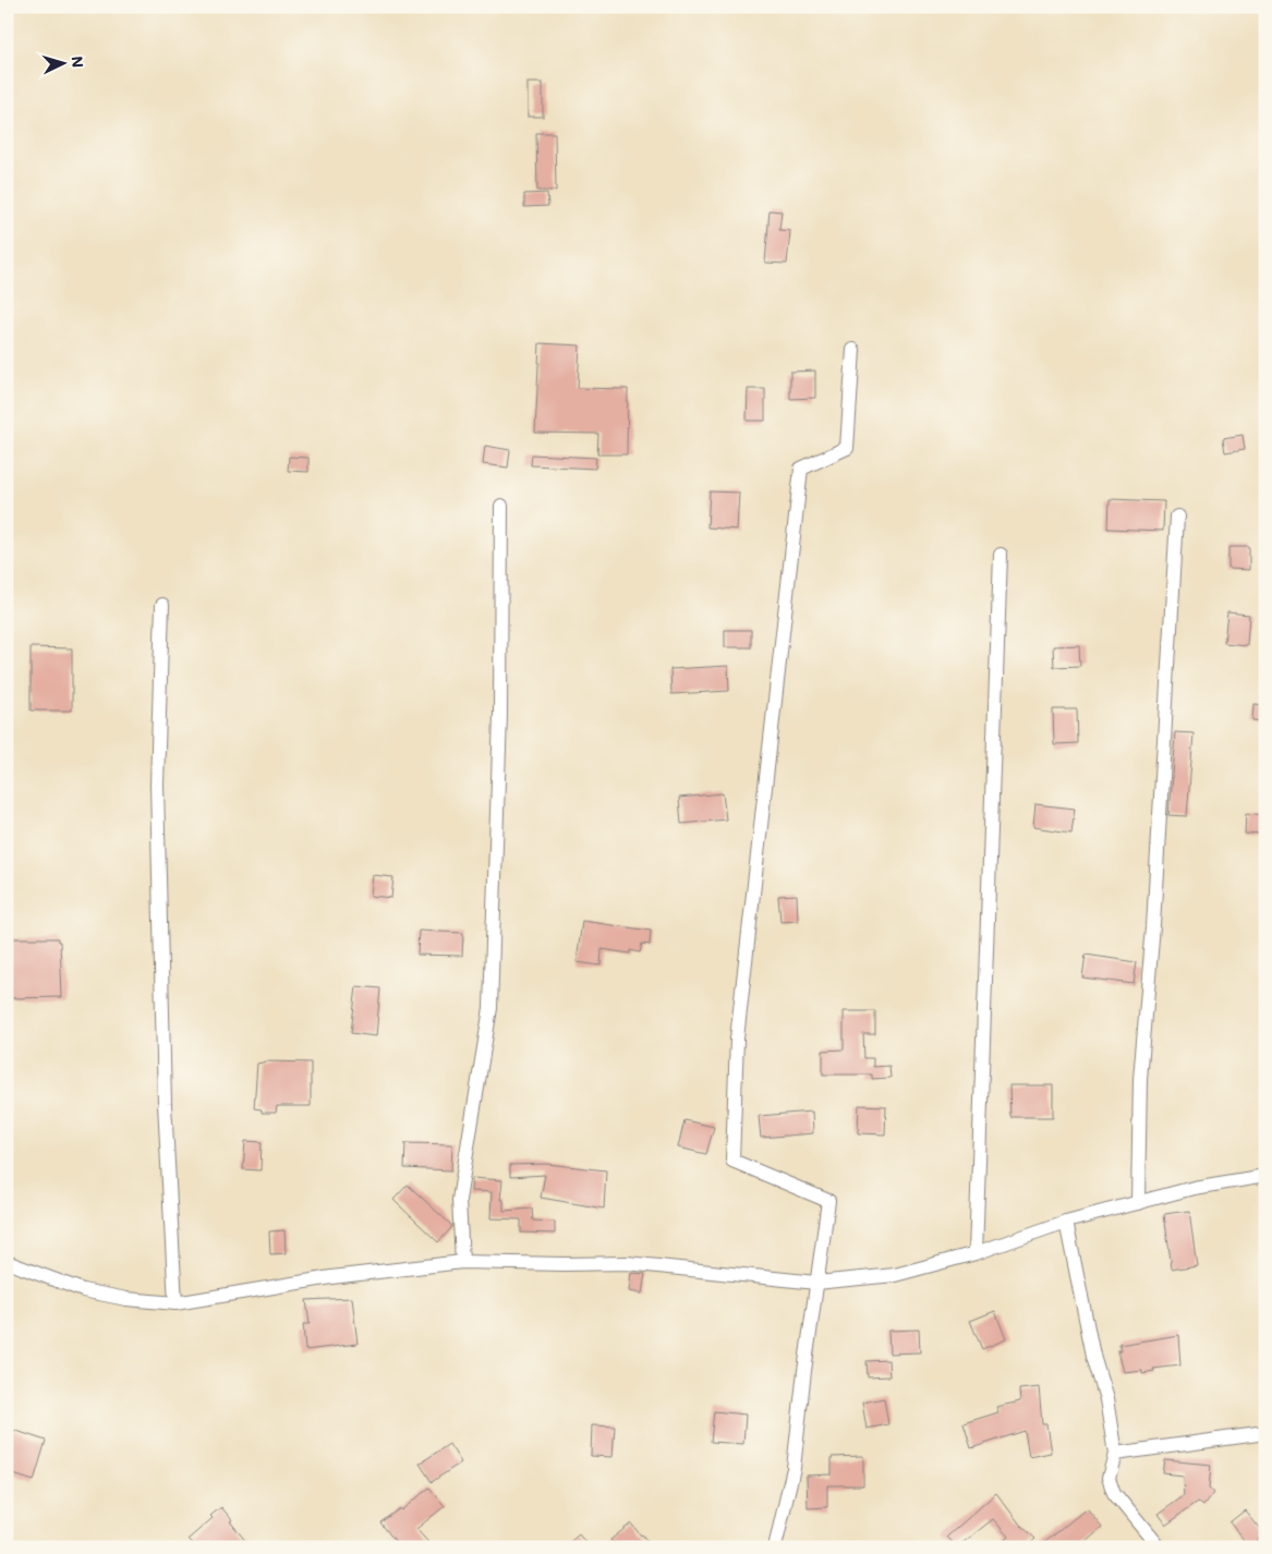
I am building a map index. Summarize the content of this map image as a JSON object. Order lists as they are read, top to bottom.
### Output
{
  "north": "right"
}
